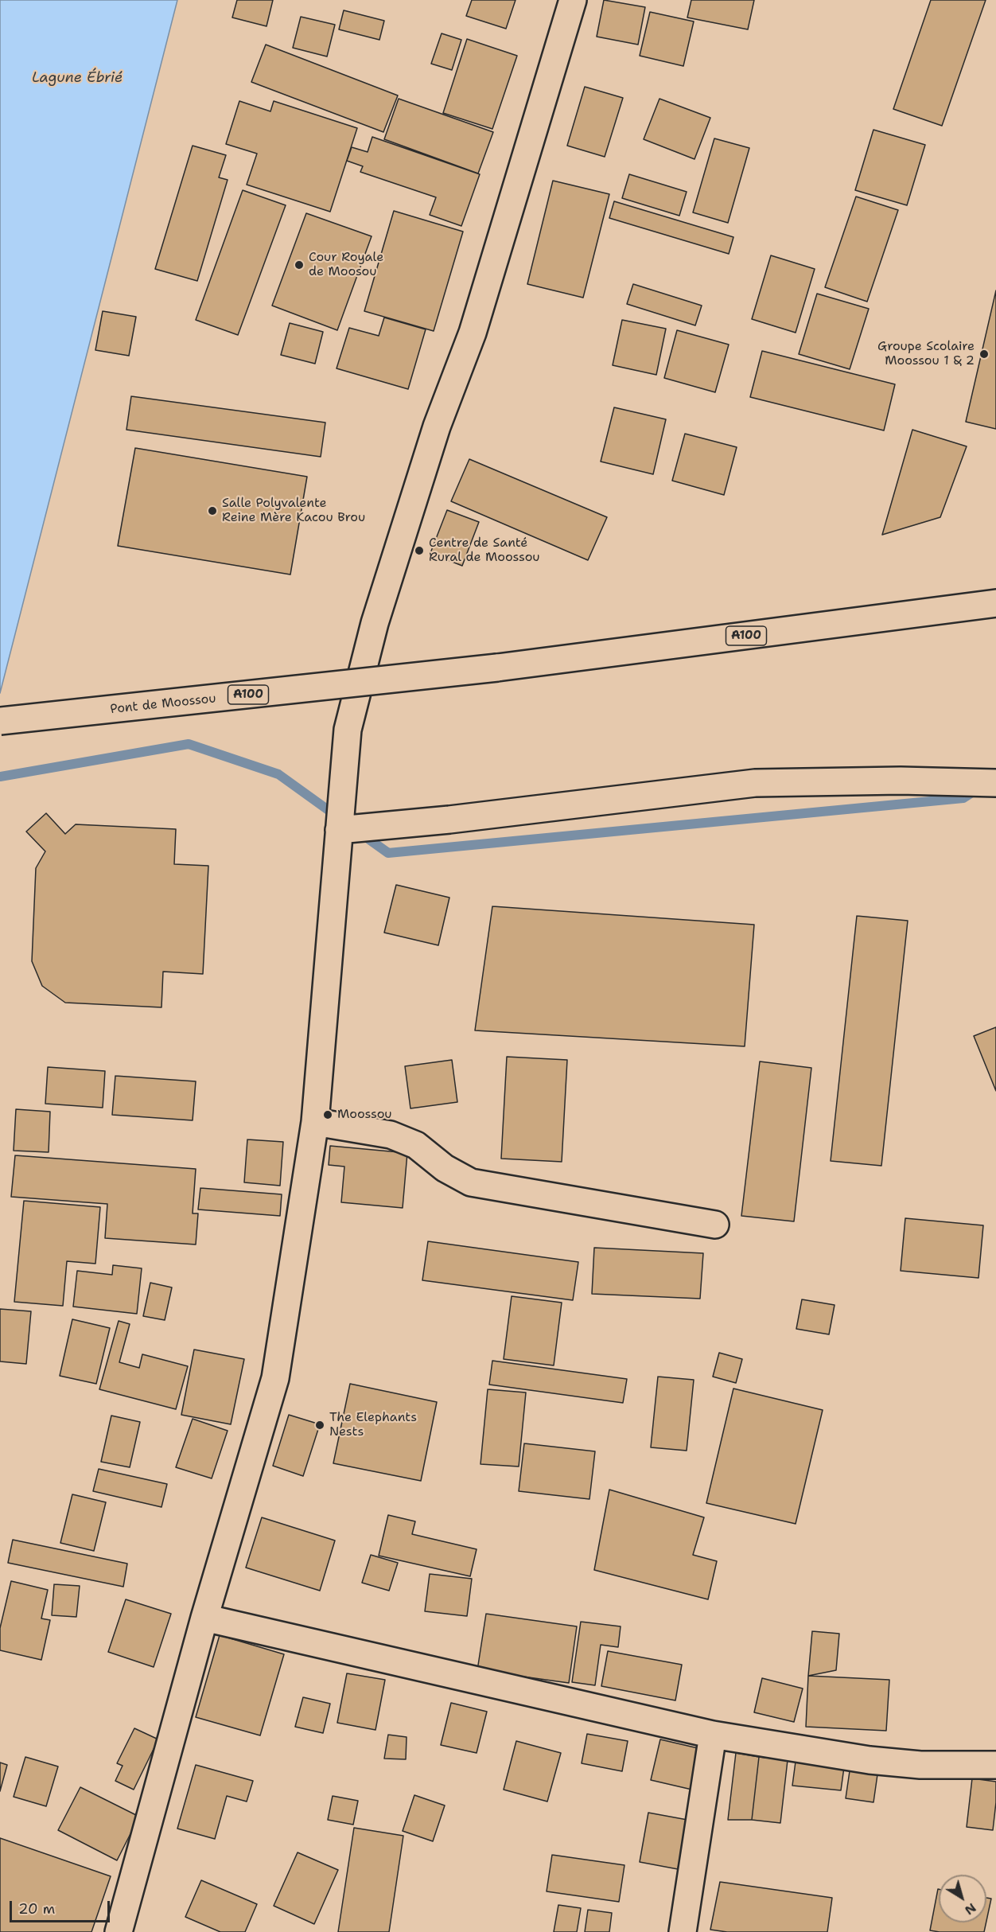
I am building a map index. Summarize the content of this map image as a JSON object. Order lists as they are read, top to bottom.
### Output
{
  "streets": {
    "main road": ["A100", "Pont de Moossou"]
  },
  "water": ["Lagune Ébrié"],
  "places": [
    "Cour Royale de Moosou",
    "Groupe Scolaire Moossou 1 & 2",
    "Salle Polyvalente Reine Mère Kacou Brou",
    "Centre de Santé Rural de Moossou",
    "Moossou",
    "The Elephants Nests"
  ],
  "scale_bar": "20 m",
  "north": "bottom right"
}
